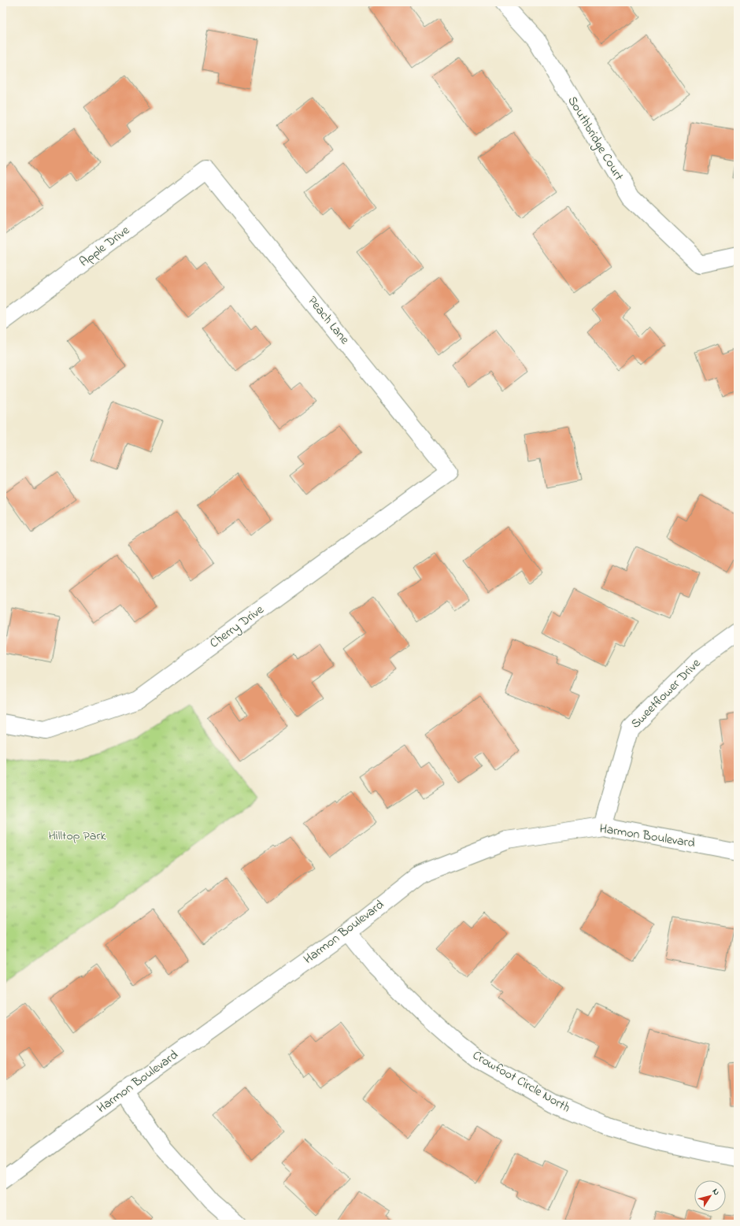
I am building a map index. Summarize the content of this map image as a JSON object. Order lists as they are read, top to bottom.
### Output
{
  "streets": {
    "street": [
      "Southbridge Court",
      "Apple Drive",
      "Peach Lane",
      "Cherry Drive",
      "Sweetflower Drive",
      "Harmon Boulevard",
      "Crowfoot Circle North"
    ]
  },
  "crossings": [
    ["Apple Drive", "Peach Lane"],
    ["Peach Lane", "Cherry Drive"],
    ["Sweetflower Drive", "Harmon Boulevard"],
    ["Harmon Boulevard", "Crowfoot Circle North"]
  ],
  "parks": ["Hilltop Park"],
  "north": "top right"
}
